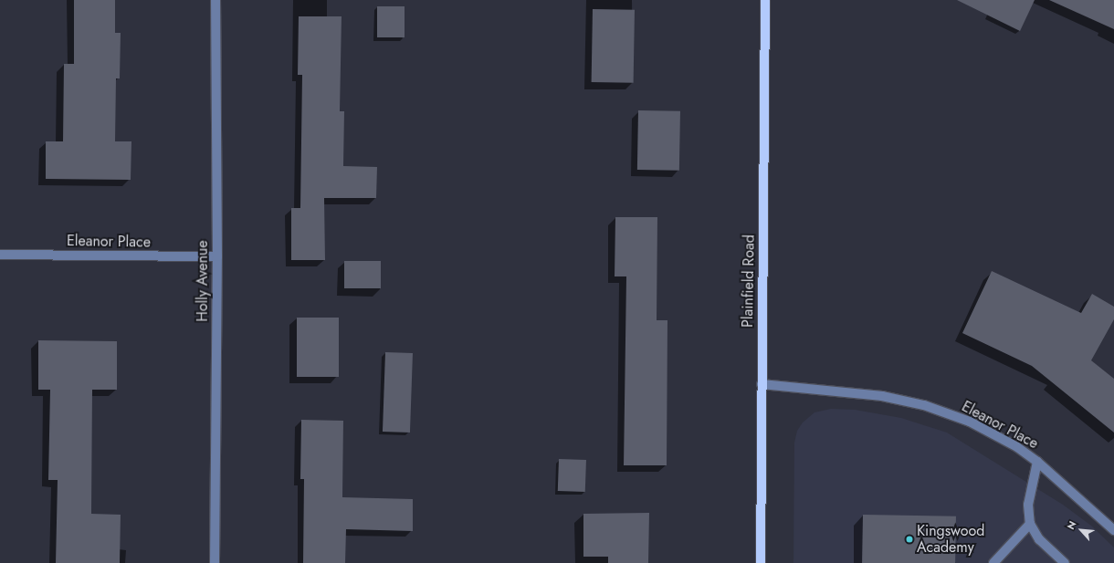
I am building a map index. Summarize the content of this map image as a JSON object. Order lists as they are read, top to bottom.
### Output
{
  "streets": {
    "main road": ["Plainfield Road"],
    "street": ["Eleanor Place", "Holly Avenue"]
  },
  "crossings": [
    ["Eleanor Place", "Holly Avenue"],
    ["Eleanor Place", "Plainfield Road"]
  ],
  "places": ["Kingswood Academy"],
  "north": "top left"
}
